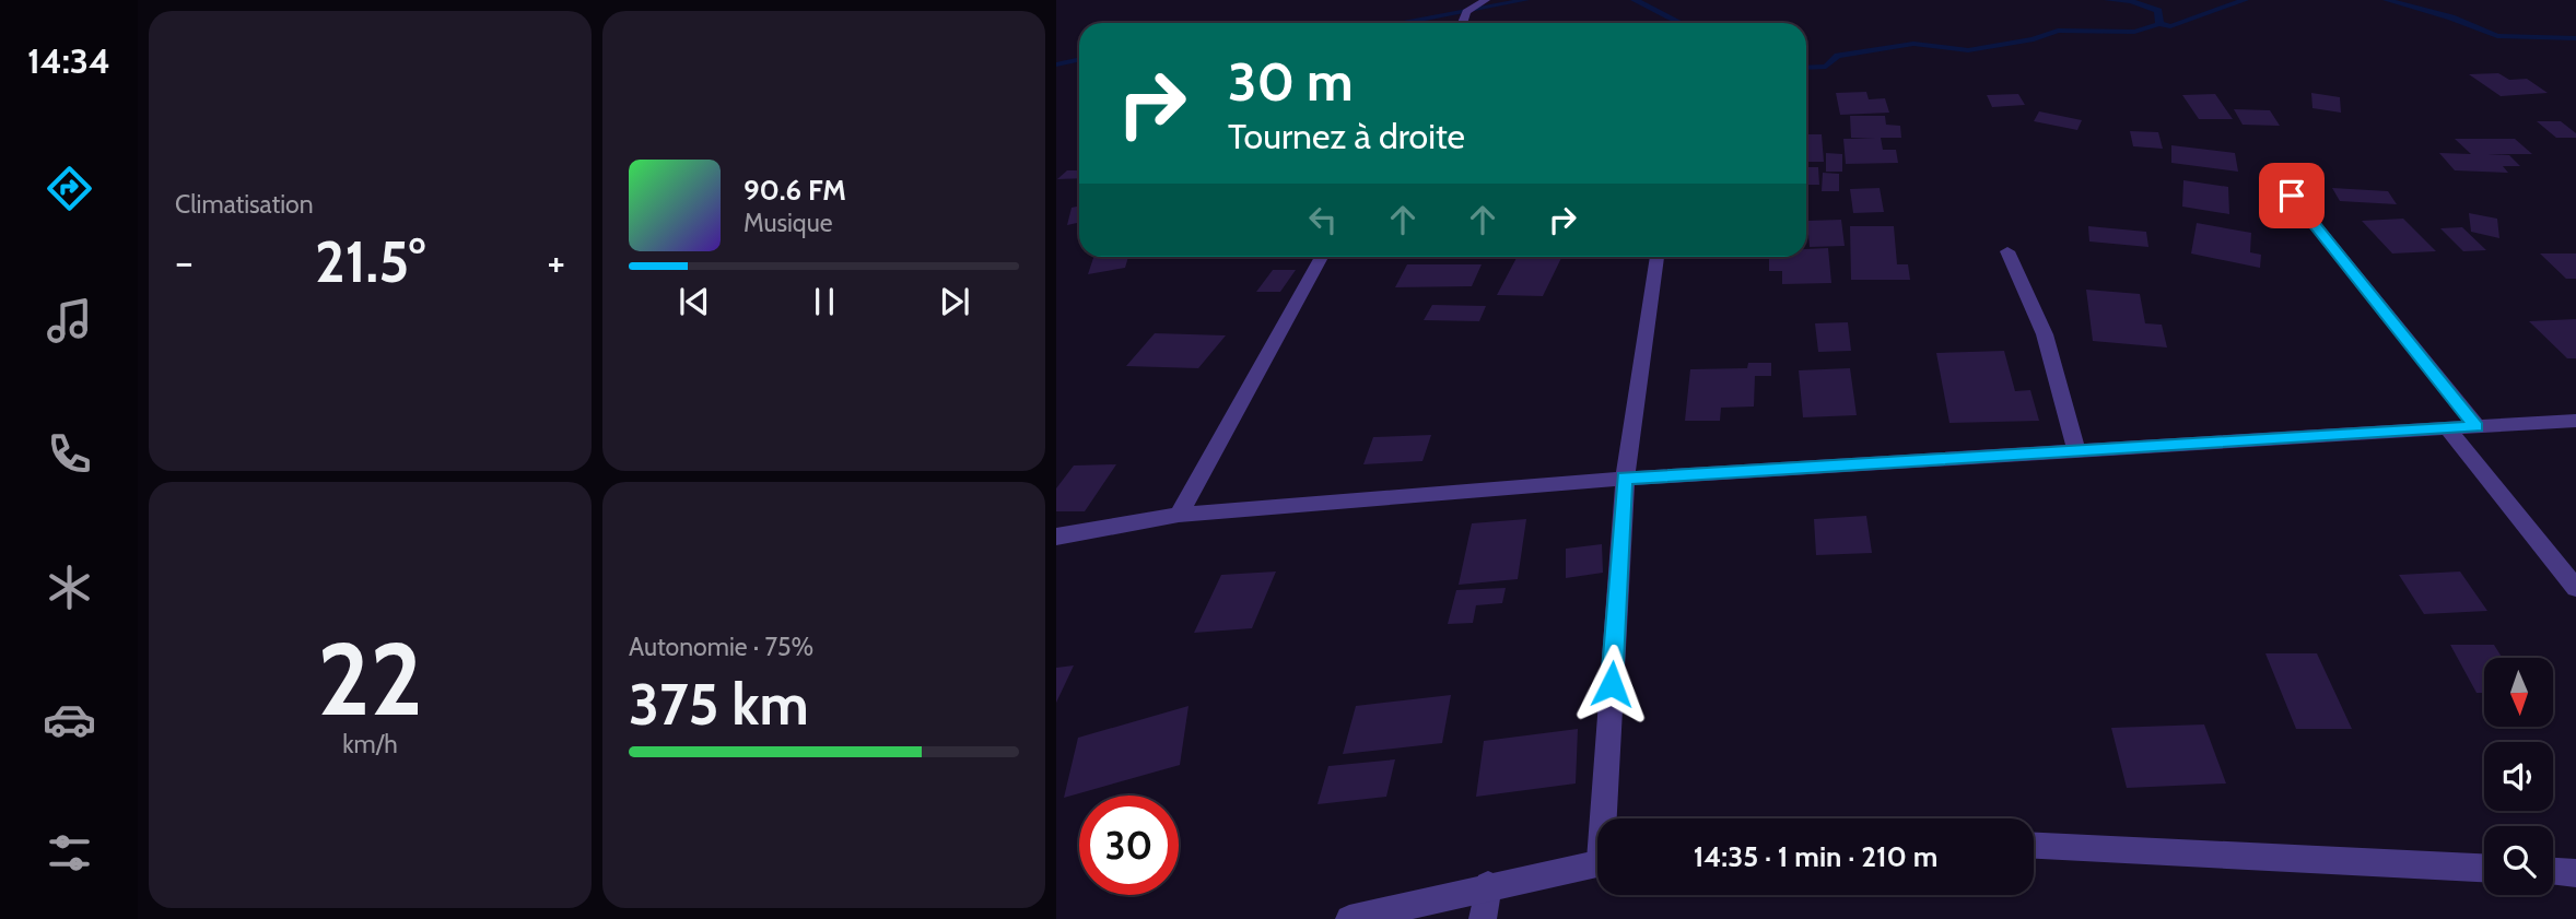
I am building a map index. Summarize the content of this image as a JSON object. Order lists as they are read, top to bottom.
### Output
{
  "north": "bottom",
  "page": {
    "tabs": "14:34",
    "tile": [
      "Climatisation",
      ["22", "km/h"],
      ["Autonomie · 75%", "375 km"]
    ],
    "turn": ["30 m", "Tournez à droite"],
    "song": ["90.6 FM", "Musique"],
    "heat": ["−", "21.5°", "+"],
    "limit": "30",
    "trip": "14:35 · 1 min · 210 m"
  }
}
